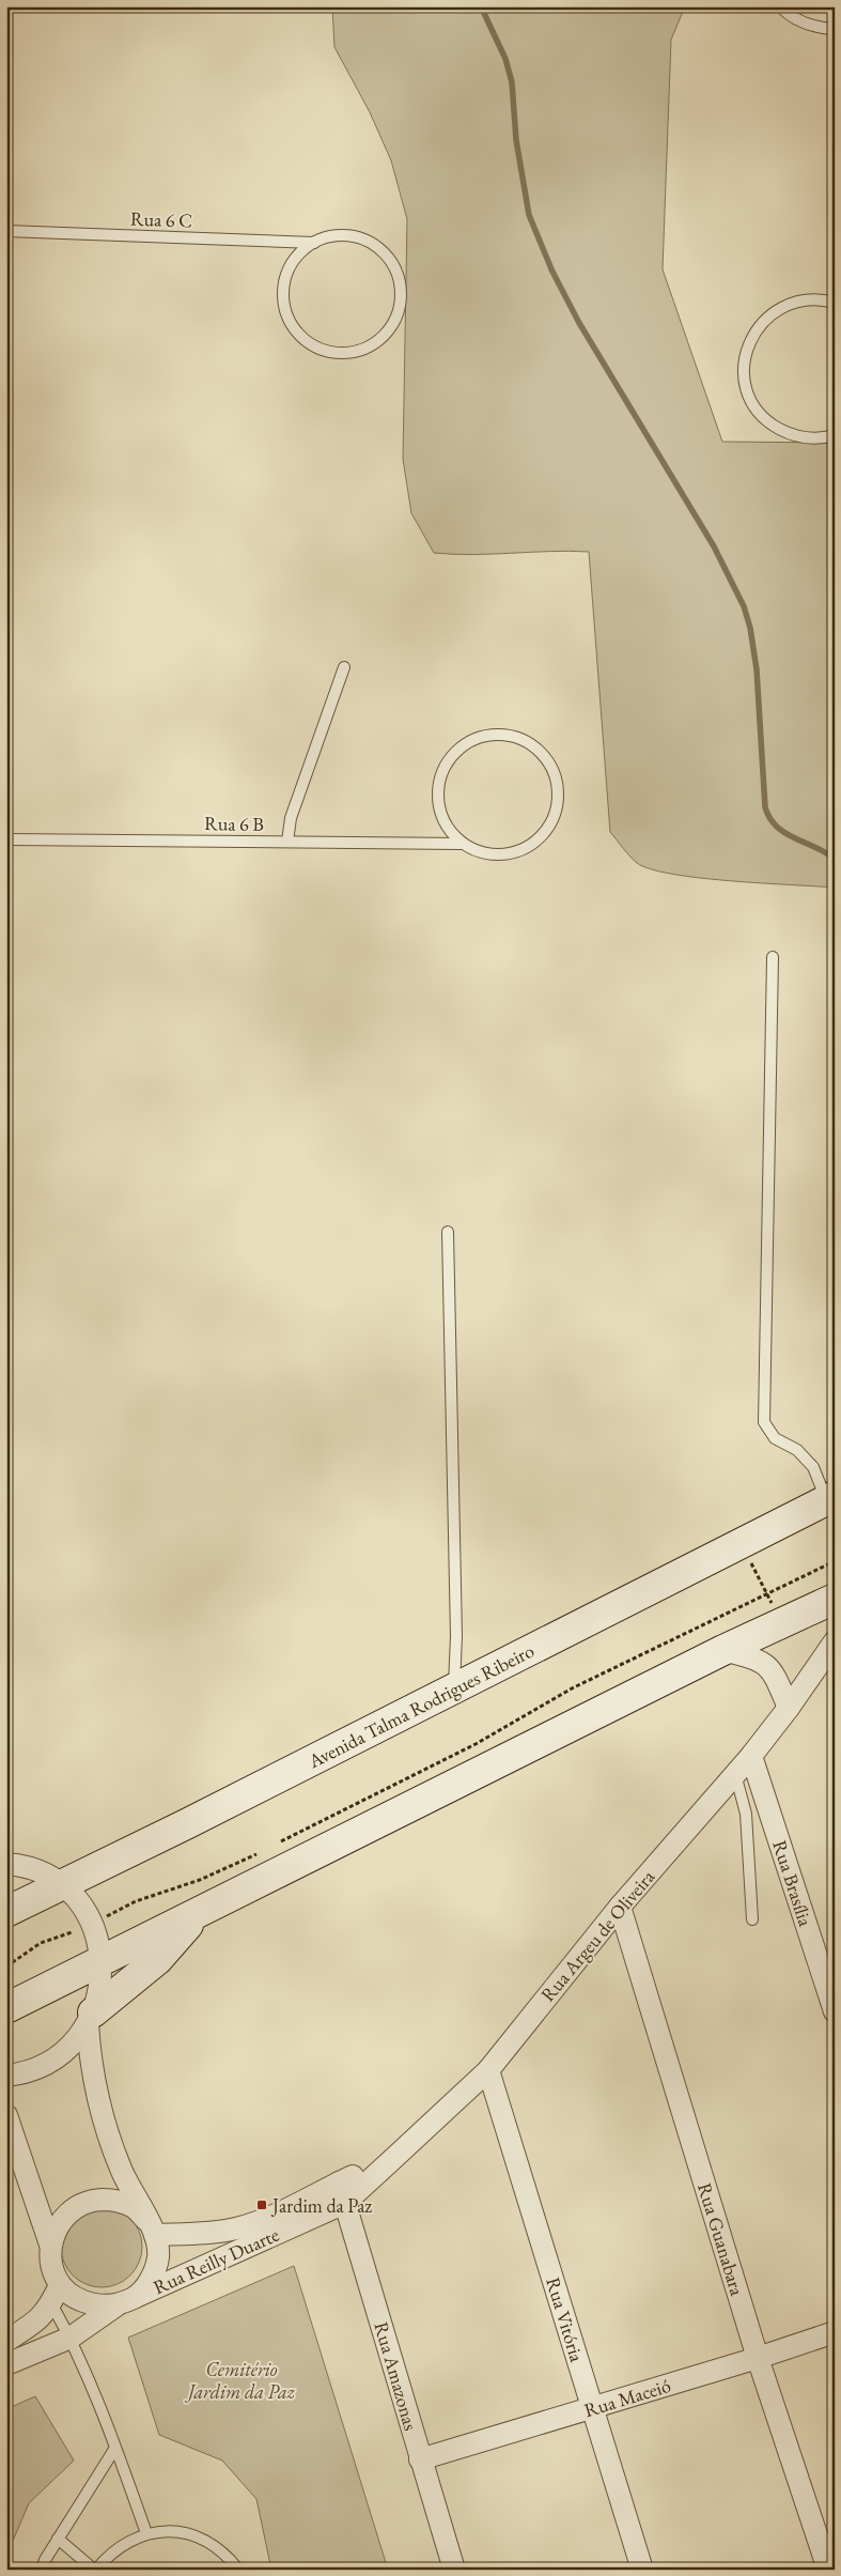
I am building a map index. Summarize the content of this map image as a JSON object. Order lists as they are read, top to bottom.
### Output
{
  "streets": {
    "main road": ["Avenida Talma Rodrigues Ribeiro"],
    "street": [
      "Rua Brasília",
      "Rua Argeu de Oliveira",
      "Rua Guanabara",
      "Rua Reilly Duarte",
      "Rua Vitória",
      "Rua Amazonas",
      "Rua Maceió"
    ],
    "lane": ["Rua 6 C", "Rua 6 B"]
  },
  "crossings": [
    ["Rua Brasília", "Rua Argeu de Oliveira"],
    ["Rua Argeu de Oliveira", "Rua Guanabara"],
    ["Rua Argeu de Oliveira", "Rua Reilly Duarte"],
    ["Rua Argeu de Oliveira", "Rua Vitória"],
    ["Rua Guanabara", "Rua Maceió"],
    ["Rua Reilly Duarte", "Rua Amazonas"],
    ["Rua Vitória", "Rua Maceió"],
    ["Rua Amazonas", "Rua Maceió"]
  ],
  "parks": ["Cemitério Jardim da Paz"],
  "places": {
    "transit": ["Jardim da Paz"]
  }
}
